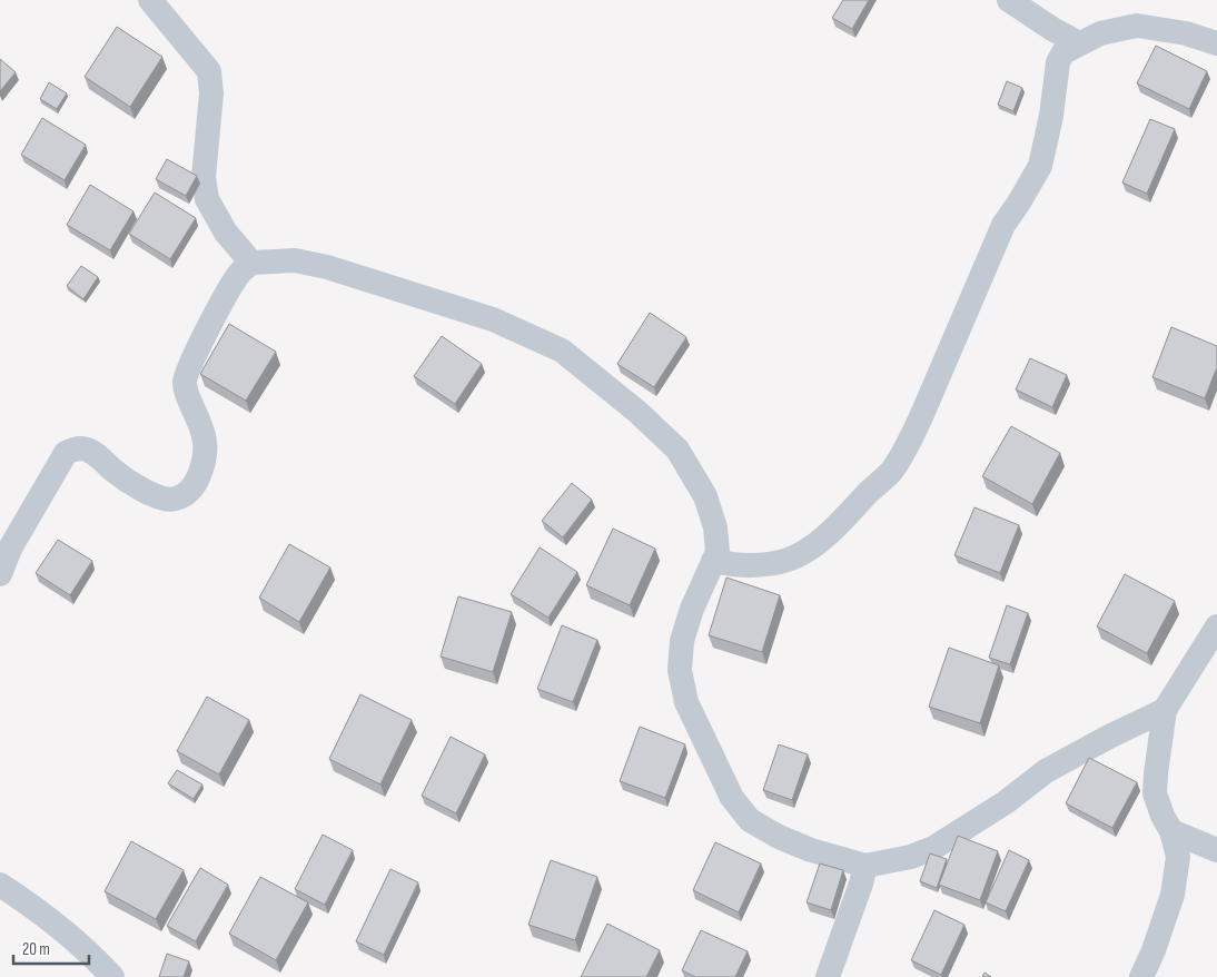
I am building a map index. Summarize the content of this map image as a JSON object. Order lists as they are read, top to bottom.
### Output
{
  "scale_bar": "20 m"
}
